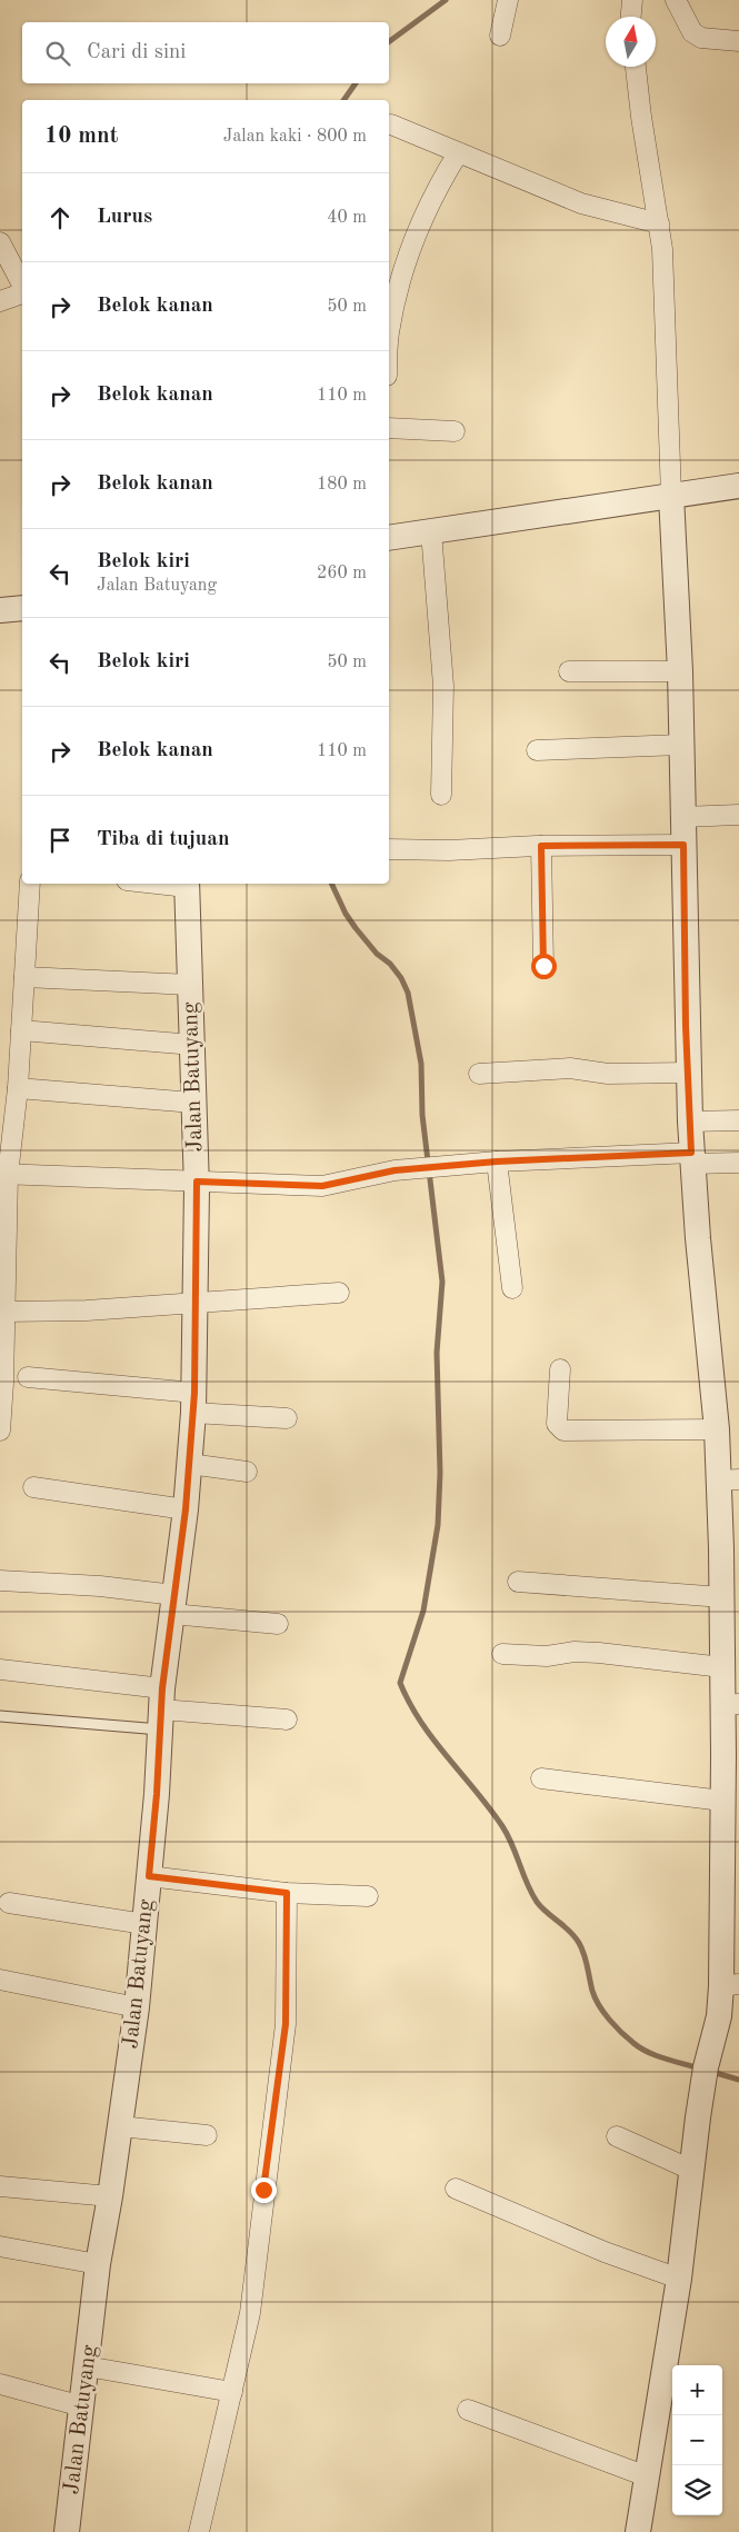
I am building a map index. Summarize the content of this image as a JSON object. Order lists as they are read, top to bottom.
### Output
{
  "streets": {
    "street": ["Jalan Batuyang"]
  },
  "north": "top",
  "page": {
    "search": "Cari di sini",
    "heading": ["10 mnt", "Jalan kaki · 800 m"],
    "list": [
      ["Lurus", "40 m"],
      ["Belok kanan", "50 m"],
      ["Belok kanan", "110 m"],
      ["Belok kanan", "180 m"],
      ["Belok kiri", "Jalan Batuyang", "260 m"],
      ["Belok kiri", "50 m"],
      ["Belok kanan", "110 m"],
      "Tiba di tujuan"
    ],
    "map_buttons": ["+", "−"]
  }
}
